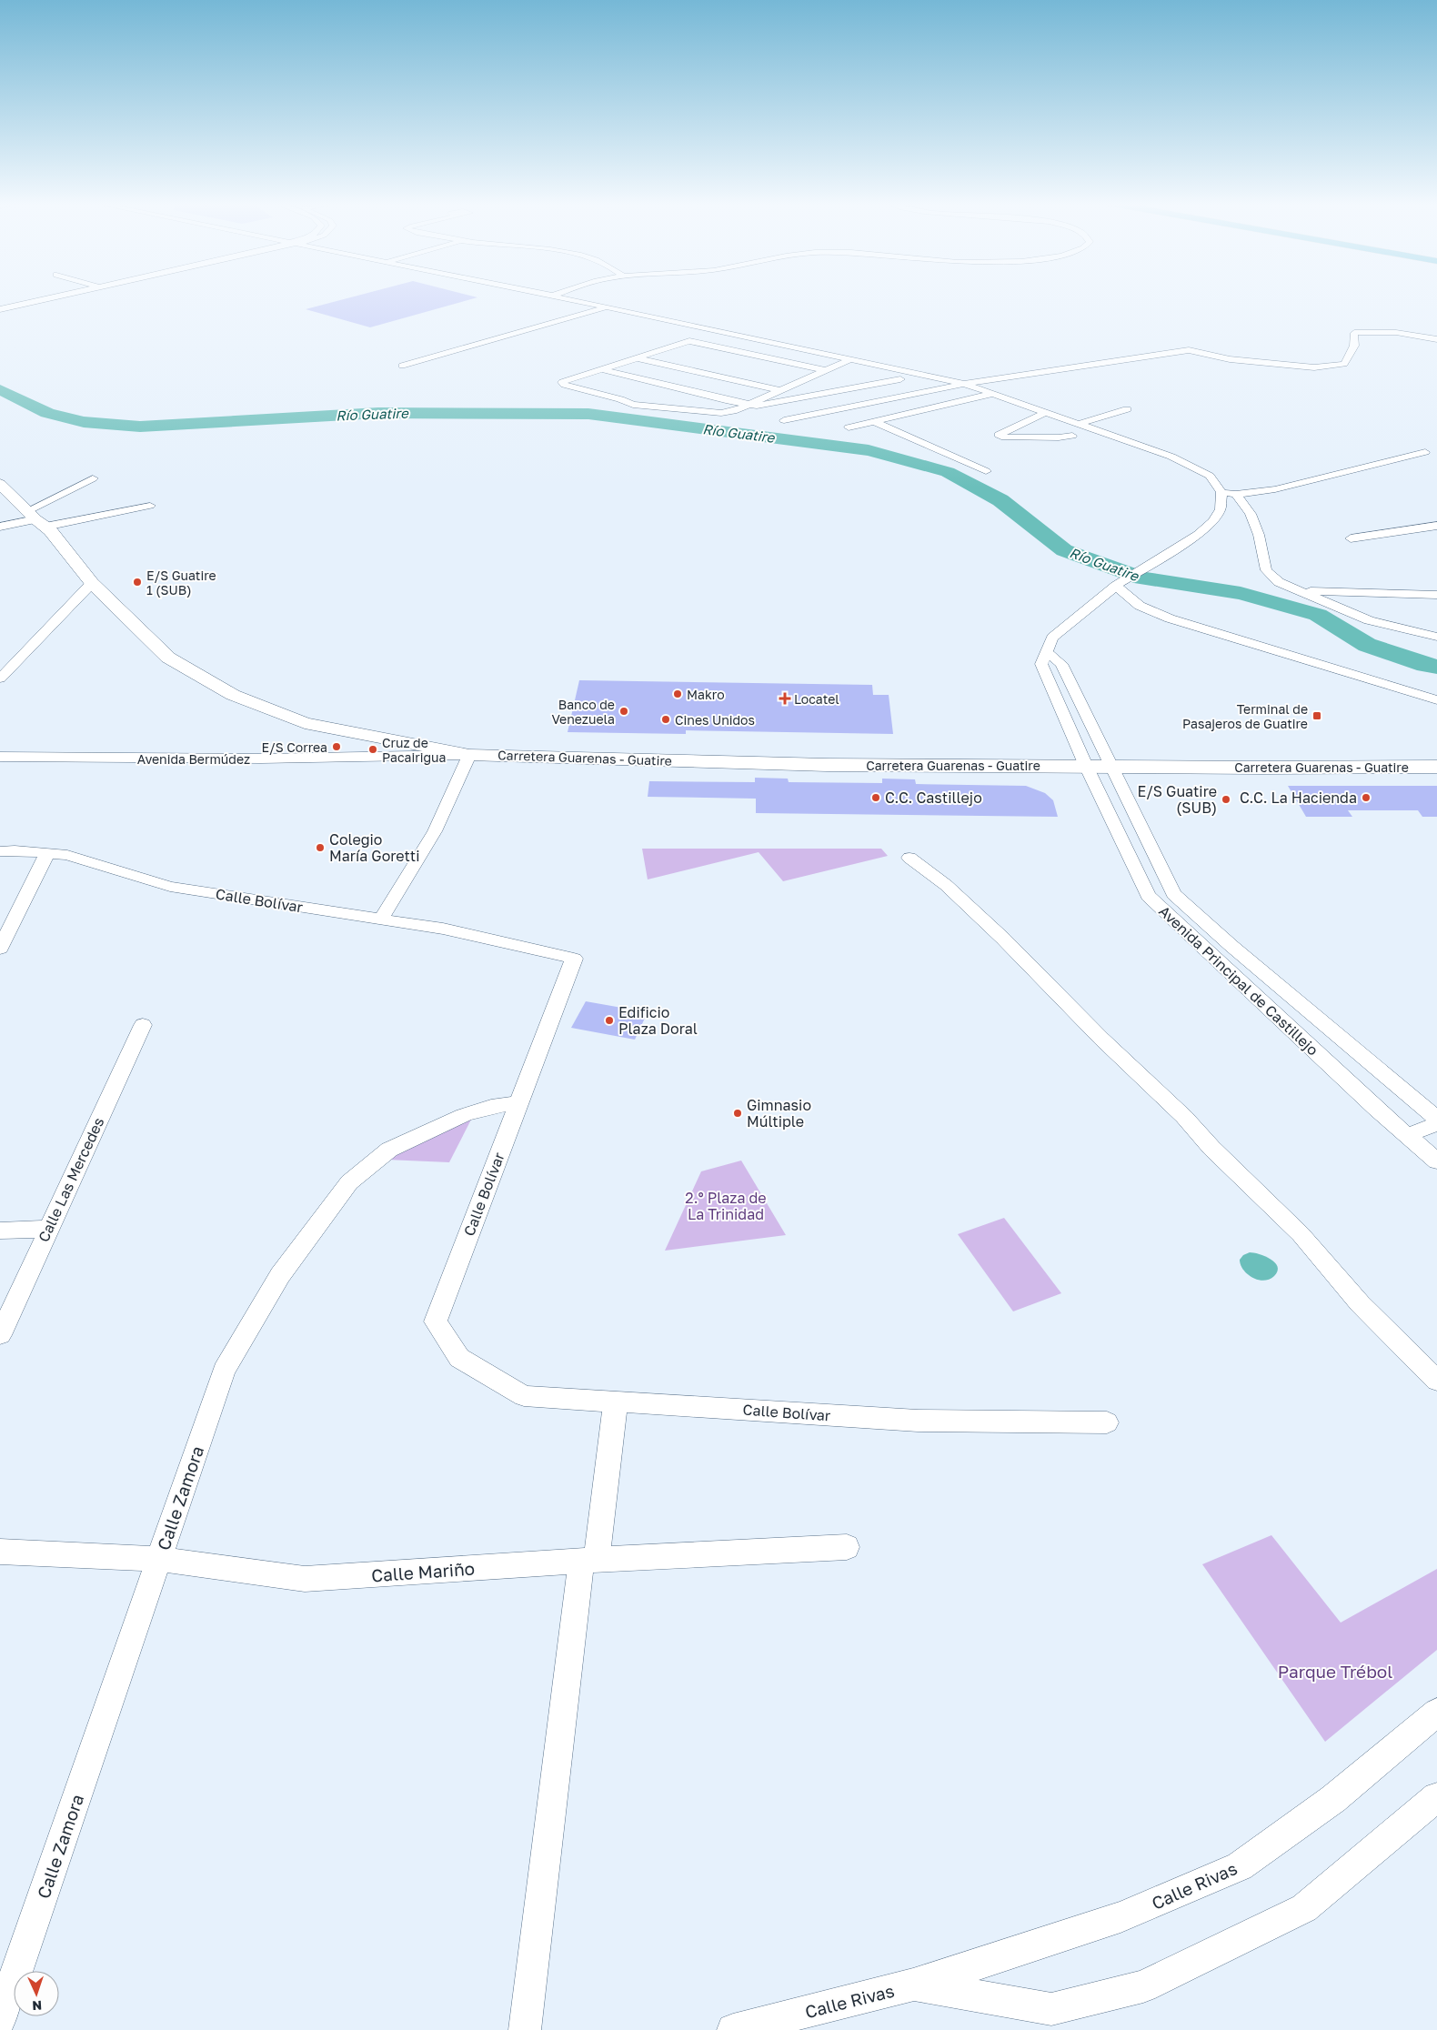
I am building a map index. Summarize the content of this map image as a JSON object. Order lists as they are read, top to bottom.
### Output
{
  "streets": {
    "main road": ["Carretera Guarenas - Guatire"],
    "street": [
      "Avenida Bermúdez",
      "Calle Bolívar",
      "Avenida Principal de Castillejo",
      "Calle Las Mercedes",
      "Calle Zamora",
      "Calle Mariño",
      "Calle Rivas"
    ]
  },
  "crossings": [
    ["Carretera Guarenas - Guatire", "Avenida Bermúdez"],
    ["Carretera Guarenas - Guatire", "Avenida Principal de Castillejo"],
    ["Calle Bolívar", "Calle Zamora"],
    ["Calle Zamora", "Calle Mariño"]
  ],
  "water": ["Río Guatire"],
  "parks": ["2.° Plaza de La Trinidad", "Parque Trébol"],
  "places": {
    "other": [
      "E/S Guatire 1 (SUB)",
      "Makro",
      "Banco de Venezuela",
      "Cines Unidos",
      "E/S Correa",
      "Cruz de Pacairigua",
      "C.C. Castillejo",
      "C.C. La Hacienda",
      "E/S Guatire (SUB)",
      "Colegio María Goretti",
      "Edificio Plaza Doral",
      "Gimnasio Múltiple"
    ],
    "health": ["Locatel"],
    "transit": ["Terminal de Pasajeros de Guatire"]
  },
  "north": "bottom"
}
